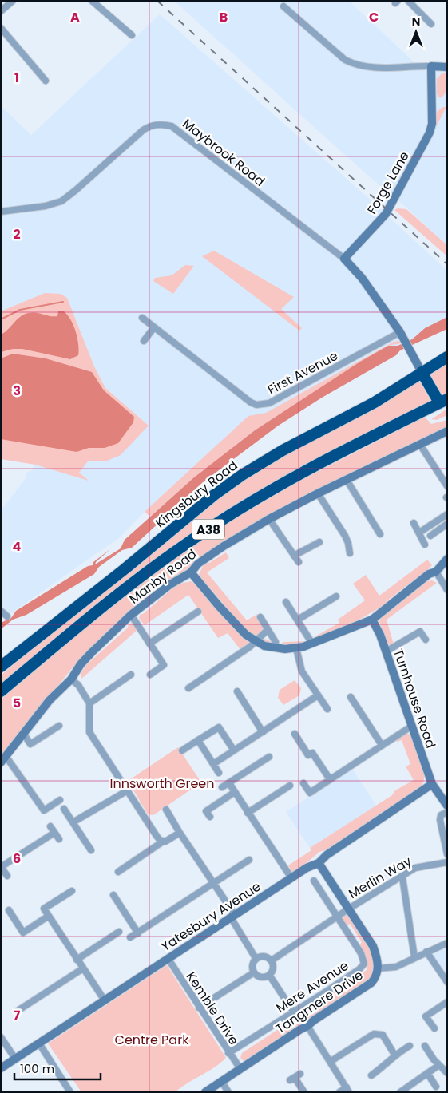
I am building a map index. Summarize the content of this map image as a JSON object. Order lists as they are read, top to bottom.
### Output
{
  "streets": {
    "highway": ["Kingsbury Road", "A38"],
    "street": [
      "Maybrook Road",
      "Forge Lane",
      "First Avenue",
      "Manby Road",
      "Turnhouse Road",
      "Merlin Way",
      "Yatesbury Avenue",
      "Mere Avenue",
      "Tangmere Drive",
      "Kemble Drive"
    ]
  },
  "crossings": [
    ["Maybrook Road", "Forge Lane"],
    ["Turnhouse Road", "Yatesbury Avenue"],
    ["Merlin Way", "Mere Avenue"],
    ["Merlin Way", "Tangmere Drive"],
    ["Yatesbury Avenue", "Tangmere Drive"],
    ["Yatesbury Avenue", "Kemble Drive"],
    ["Mere Avenue", "Kemble Drive"],
    ["Tangmere Drive", "Kemble Drive"]
  ],
  "parks": ["Innsworth Green", "Centre Park"],
  "scale_bar": "100 m",
  "north": "top",
  "grid": {
    "columns": ["A", "B", "C"],
    "rows": [
      "1",
      "2",
      "3",
      "4",
      "5",
      "6",
      "7"
    ]
  }
}
